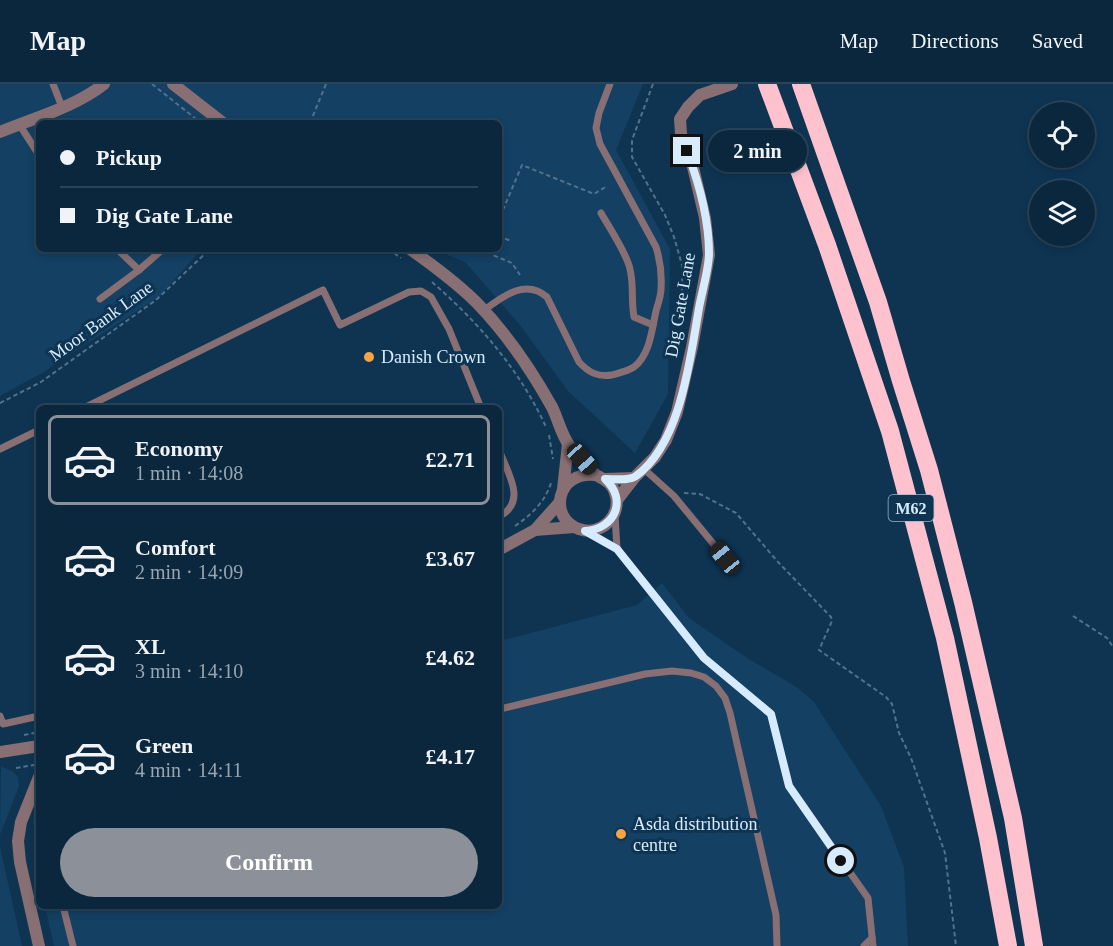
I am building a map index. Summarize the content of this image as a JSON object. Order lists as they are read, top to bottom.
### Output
{
  "streets": {
    "highway": ["M62"],
    "street": ["Dig Gate Lane"],
    "path": ["Moor Bank Lane"]
  },
  "places": ["Danish Crown", "Asda distribution centre"],
  "page": {
    "header": "Map",
    "nav": ["Map", "Directions", "Saved"],
    "banner": ["Pickup", "Dig Gate Lane"],
    "bubble": "2 min",
    "list": [
      {
        "name": "Economy",
        "note": "1 min · 14:08",
        "value": "£2.71"
      },
      {
        "name": "Comfort",
        "note": "2 min · 14:09",
        "value": "£3.67"
      },
      {
        "name": "XL",
        "note": "3 min · 14:10",
        "value": "£4.62"
      },
      {
        "name": "Green",
        "note": "4 min · 14:11",
        "value": "£4.17"
      }
    ],
    "buttons": "Confirm"
  }
}
